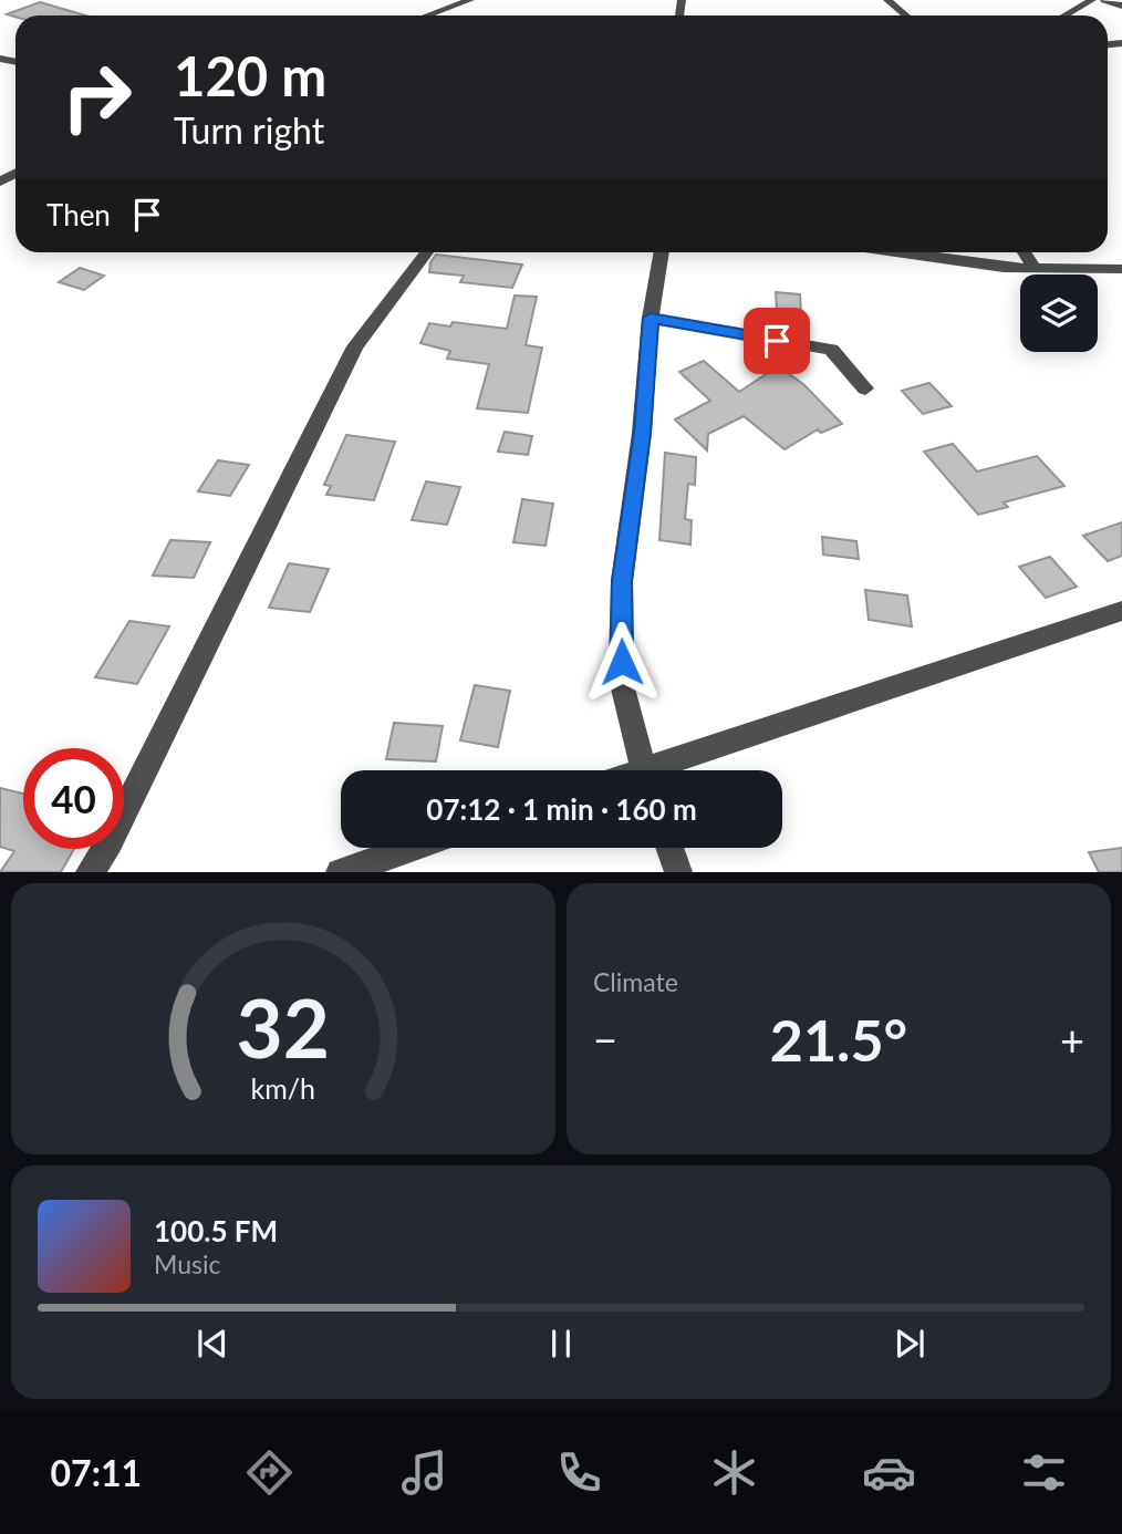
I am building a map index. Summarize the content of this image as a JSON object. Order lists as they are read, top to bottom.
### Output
{
  "page": {
    "turn": ["120 m", "Turn right"],
    "then": "Then",
    "limit": "40",
    "trip": "07:12 · 1 min · 160 m",
    "tile": "Climate",
    "heat": ["−", "21.5°", "+"],
    "song": ["100.5 FM", "Music"],
    "tabs": "07:11",
    "gauge": ["32", "km/h"]
  }
}
